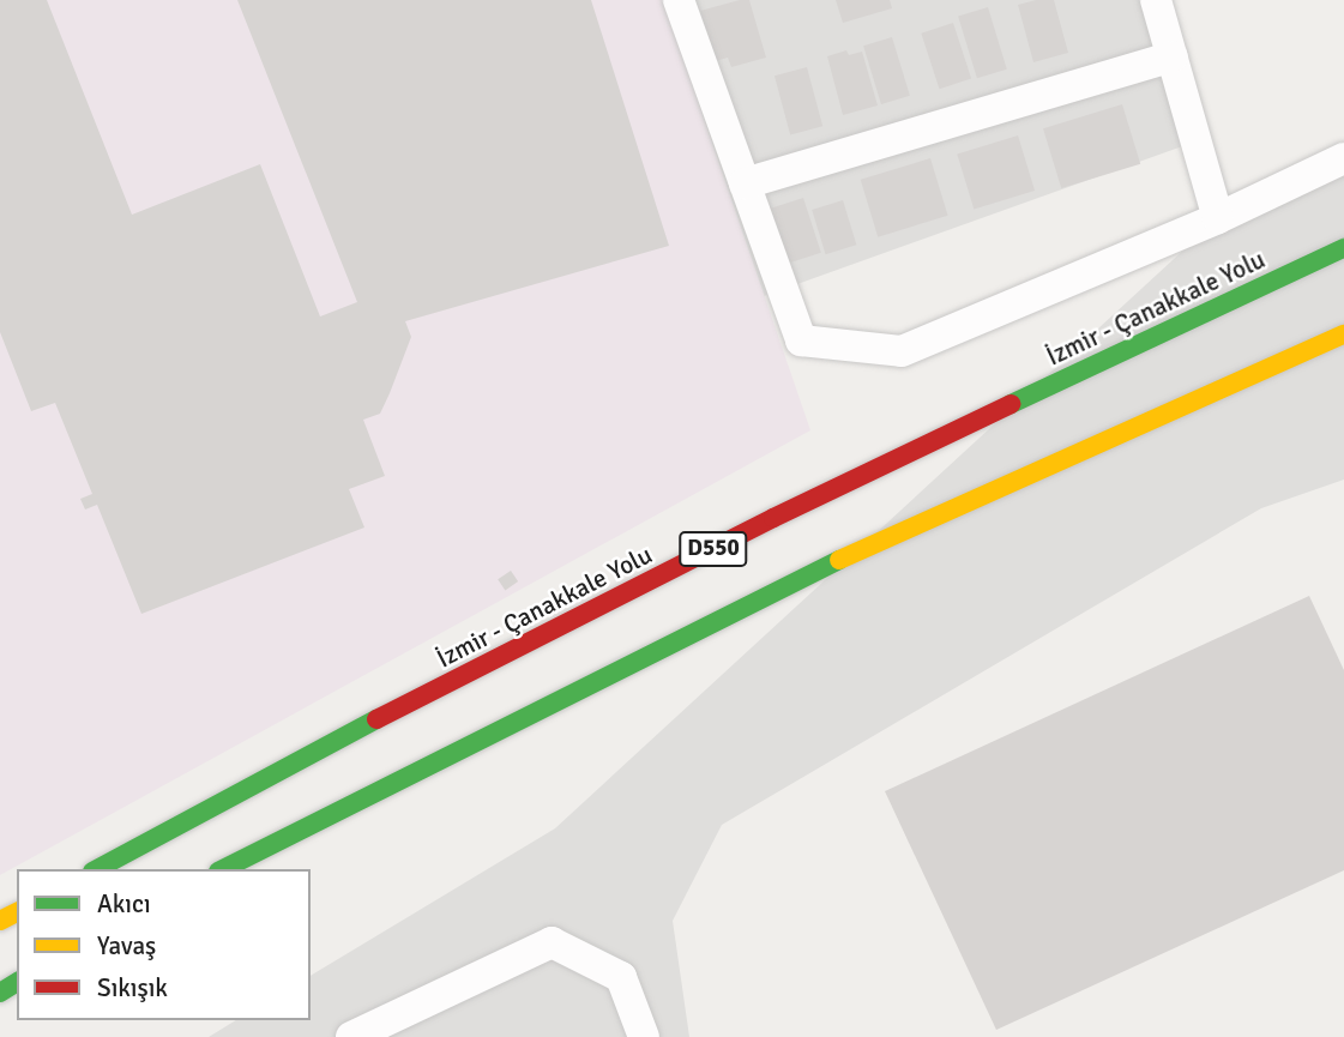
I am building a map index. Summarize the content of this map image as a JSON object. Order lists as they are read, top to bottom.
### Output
{
  "streets": {
    "highway": ["İzmir - Çanakkale Yolu", "D550"]
  },
  "legend": ["Akıcı", "Yavaş", "Sıkışık"]
}
